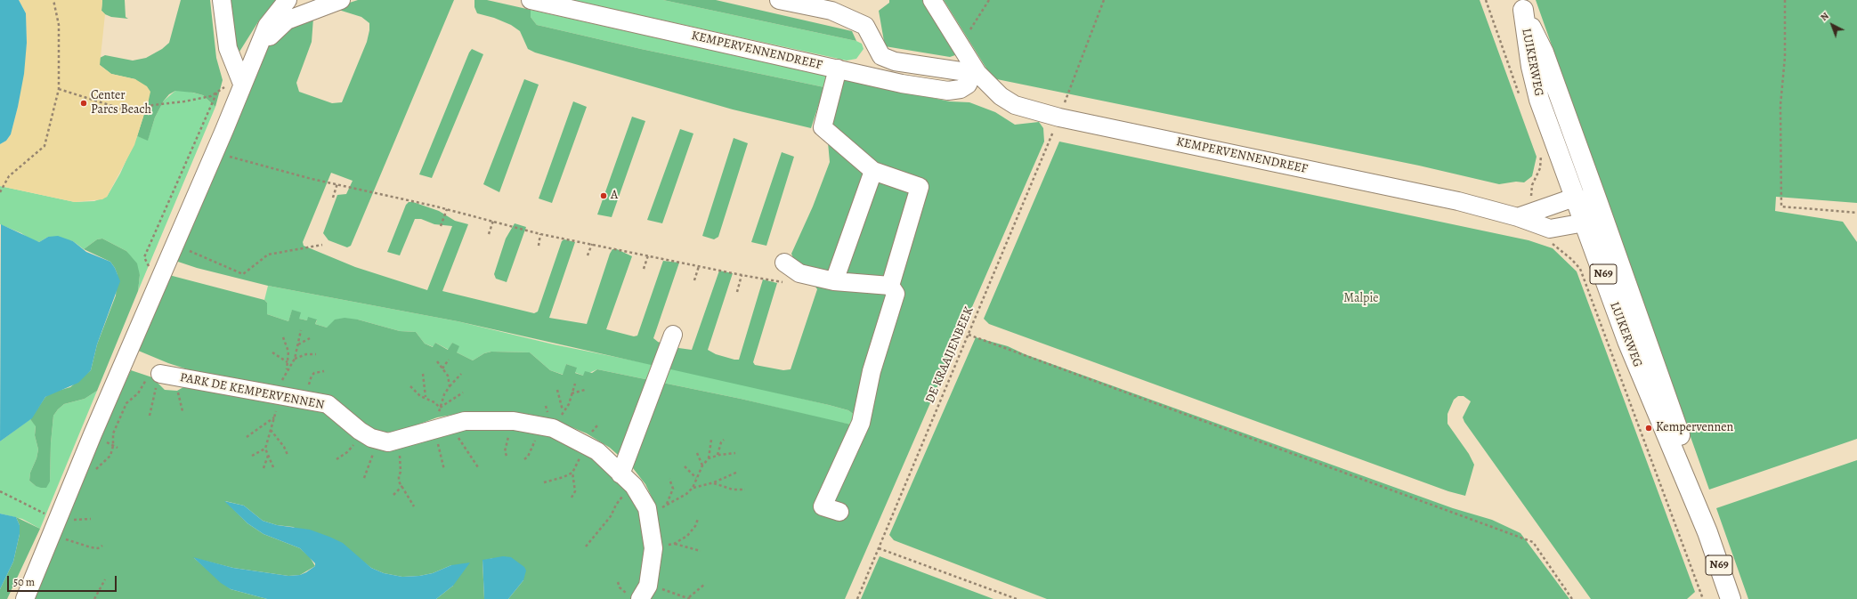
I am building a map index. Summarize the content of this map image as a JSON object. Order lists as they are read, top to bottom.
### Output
{
  "streets": {
    "main road": ["LUIKERWEG", "N69"],
    "street": ["KEMPERVENNENDREEF", "PARK DE KEMPERVENNEN"],
    "path": ["DE KRAAIJENBEEK"]
  },
  "crossings": [
    ["KEMPERVENNENDREEF", "LUIKERWEG"],
    ["KEMPERVENNENDREEF", "DE KRAAIJENBEEK"]
  ],
  "parks": ["Malpie"],
  "places": ["Center Parcs Beach", "A", "Kempervennen"],
  "scale_bar": "50 m",
  "north": "top left"
}
